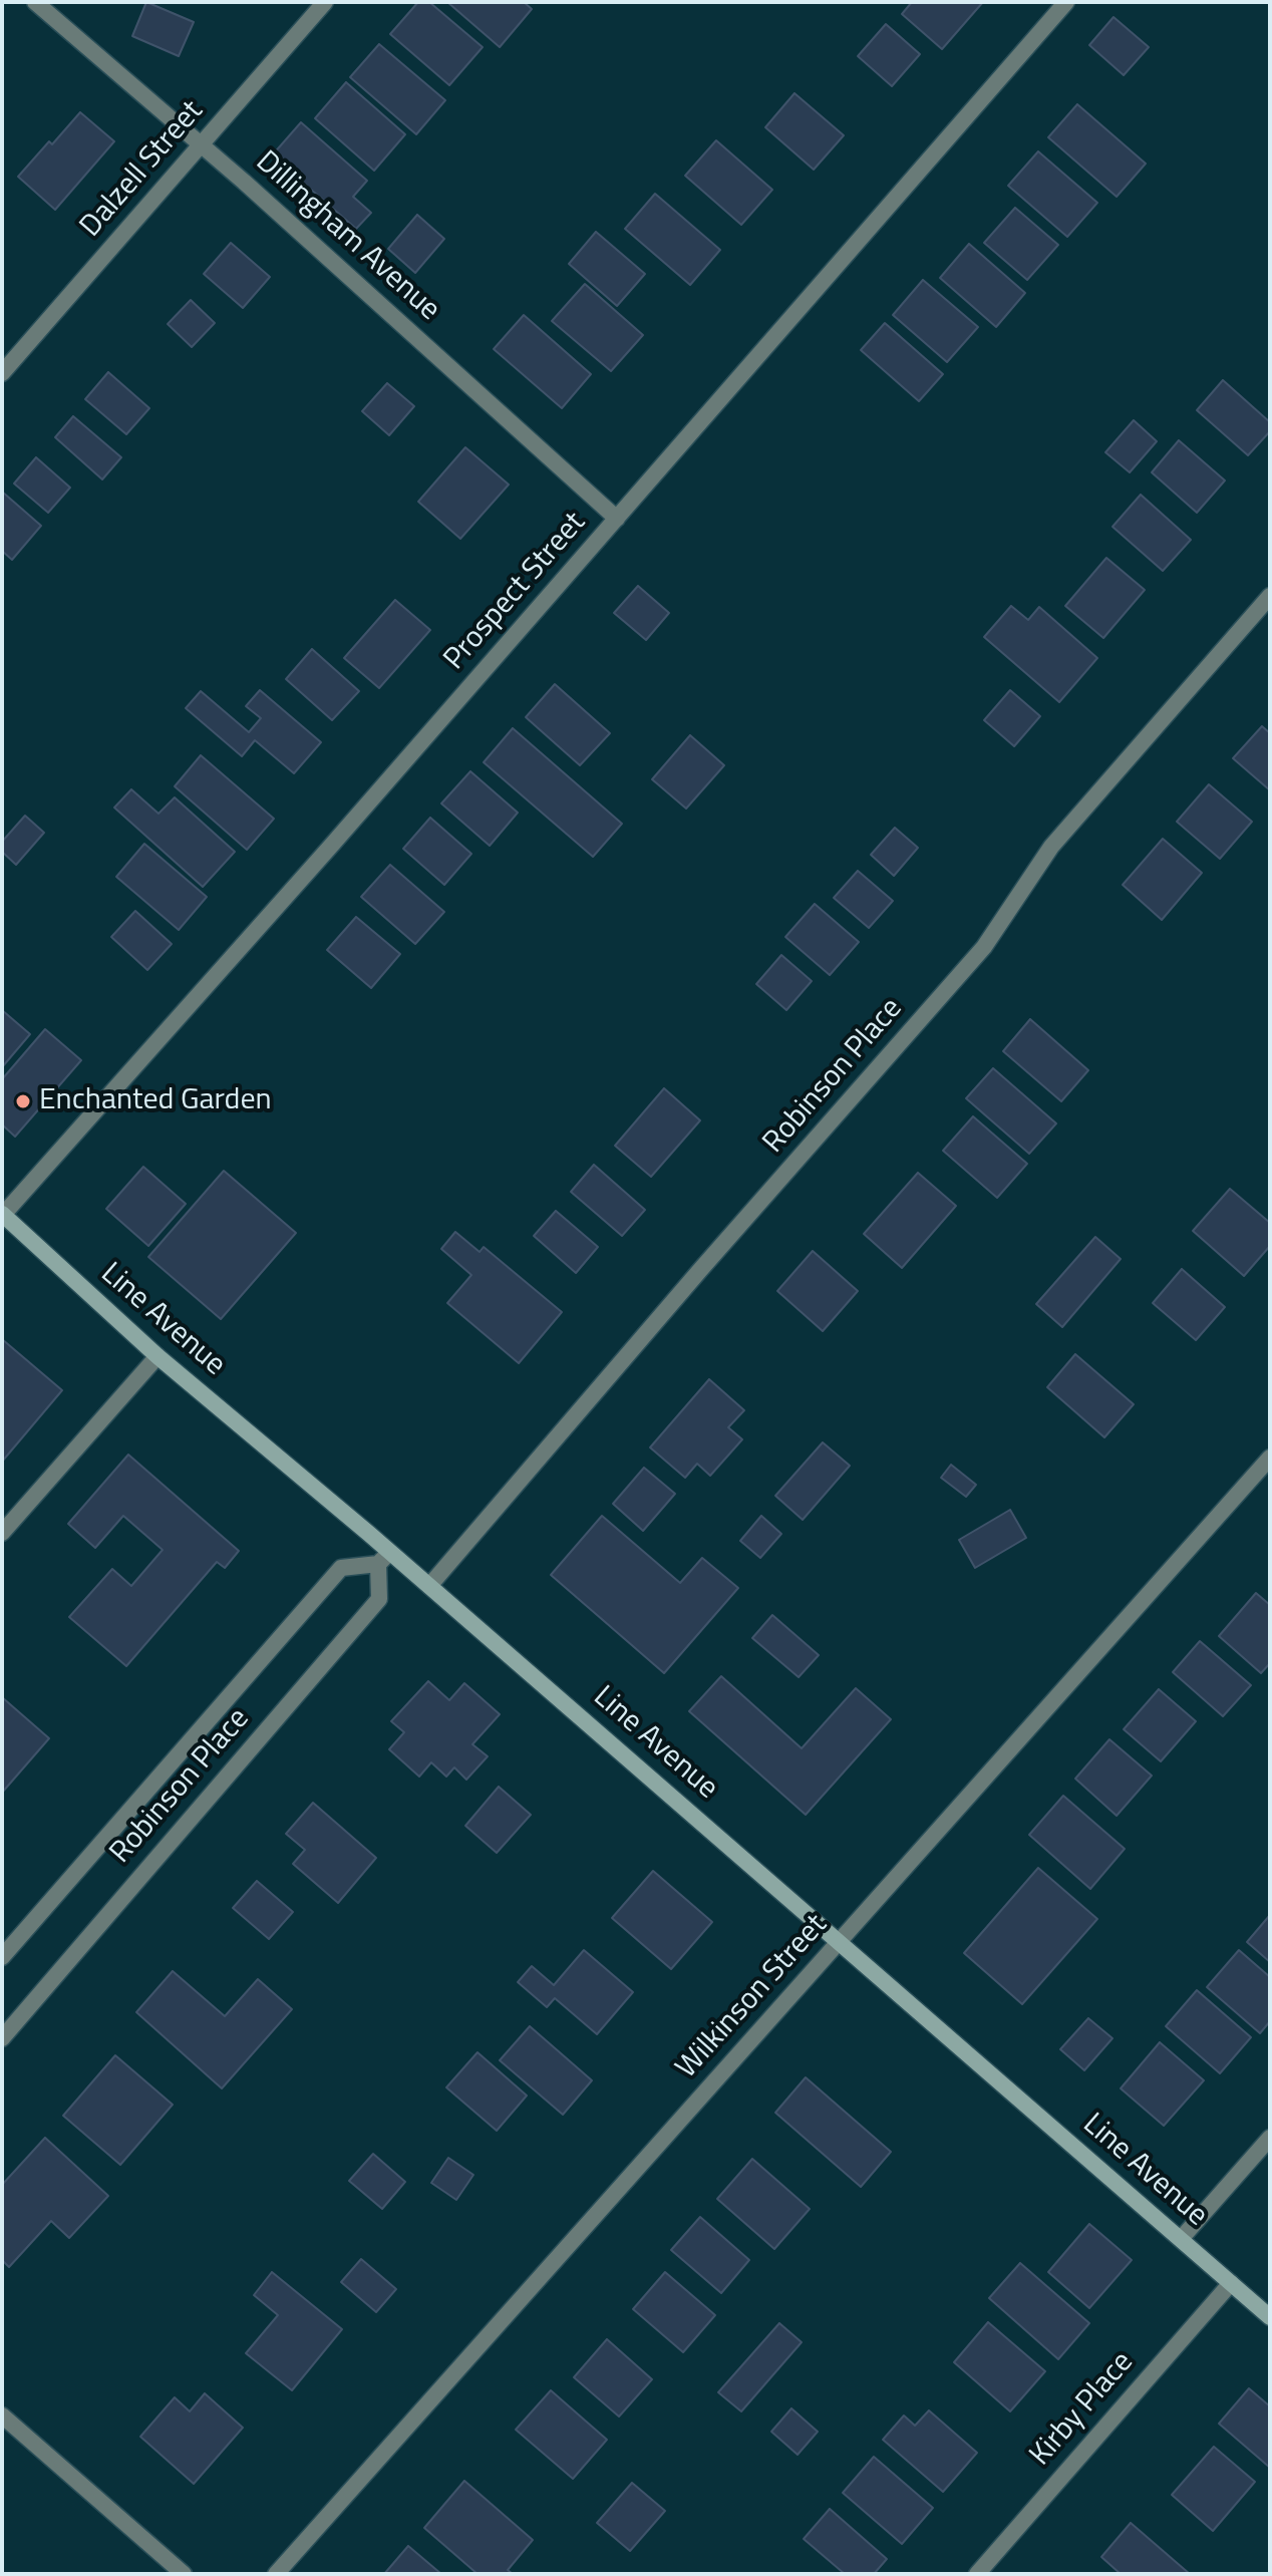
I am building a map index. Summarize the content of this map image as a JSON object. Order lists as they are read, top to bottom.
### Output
{
  "streets": {
    "main road": ["Line Avenue"],
    "street": [
      "Dalzell Street",
      "Dillingham Avenue",
      "Prospect Street",
      "Robinson Place",
      "Wilkinson Street",
      "Kirby Place"
    ]
  },
  "crossings": [
    ["Dalzell Street", "Dillingham Avenue"],
    ["Dillingham Avenue", "Prospect Street"],
    ["Prospect Street", "Line Avenue"],
    ["Robinson Place", "Line Avenue"],
    ["Line Avenue", "Wilkinson Street"],
    ["Line Avenue", "Kirby Place"]
  ],
  "places": ["Enchanted Garden"]
}
